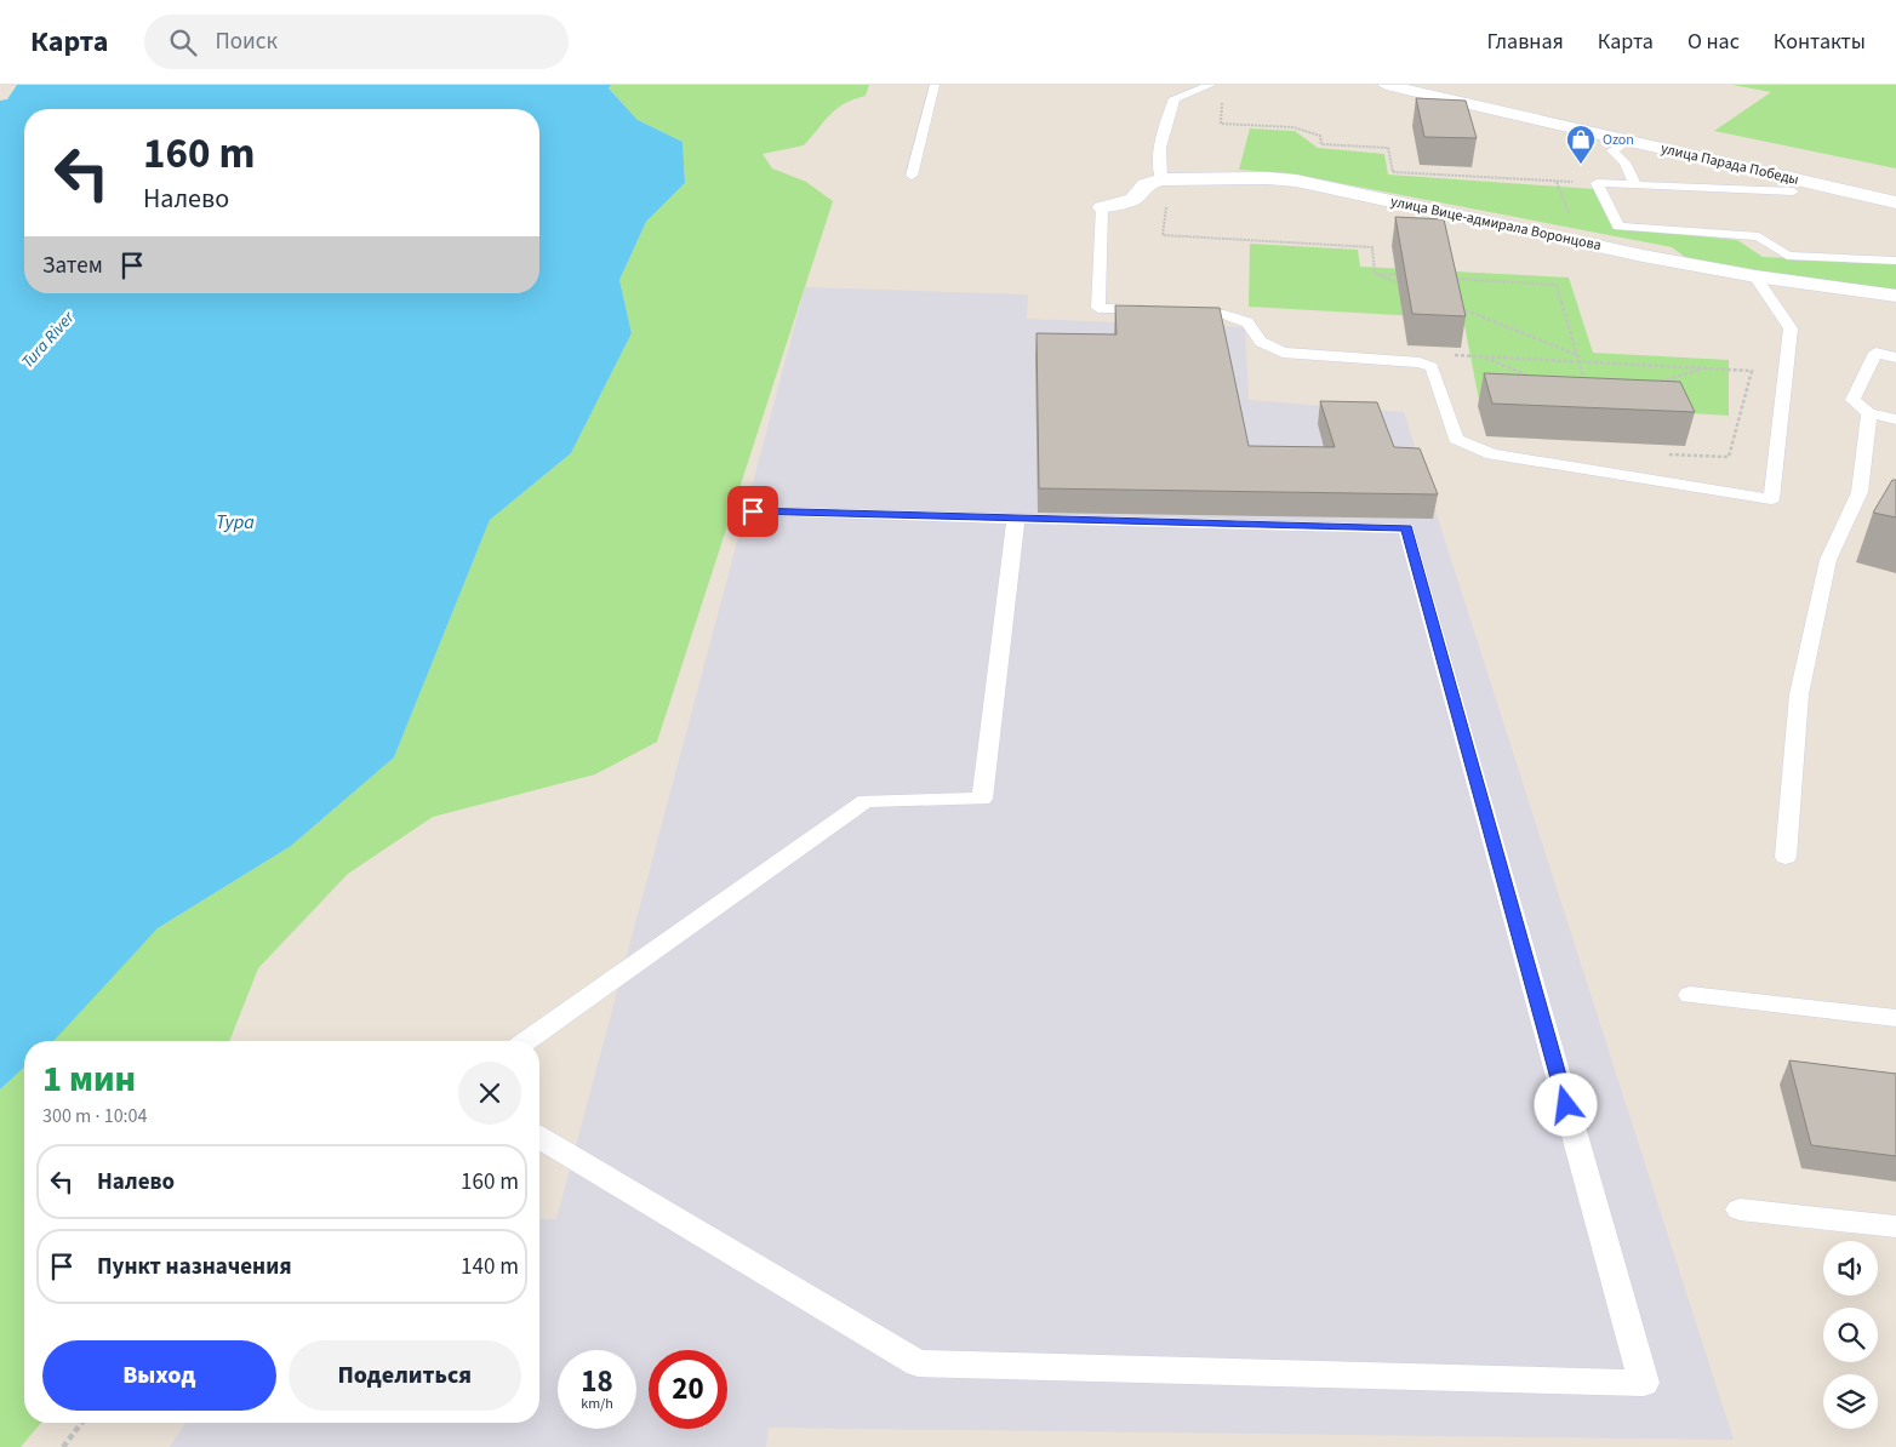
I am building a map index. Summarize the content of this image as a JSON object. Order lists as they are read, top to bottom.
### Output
{
  "streets": {
    "street": ["улица Парада Победы", "улица Вице-адмирала Воронцова"]
  },
  "water": ["Tura River", "Тура"],
  "places": {
    "shop": ["Ozon"]
  },
  "page": {
    "header": "Карта",
    "search": "Поиск",
    "nav": [
      "Главная",
      "Карта",
      "О нас",
      "Контакты"
    ],
    "turn": ["160 m", "Налево"],
    "then": "Затем",
    "heading": ["1 мин", "300 m · 10:04"],
    "list": [
      {
        "name": "Налево",
        "value": "160 m"
      },
      {
        "name": "Пункт назначения",
        "value": "140 m"
      }
    ],
    "buttons": ["Выход", "Поделиться"],
    "speed": "18 km/h",
    "limit": "20"
  }
}
